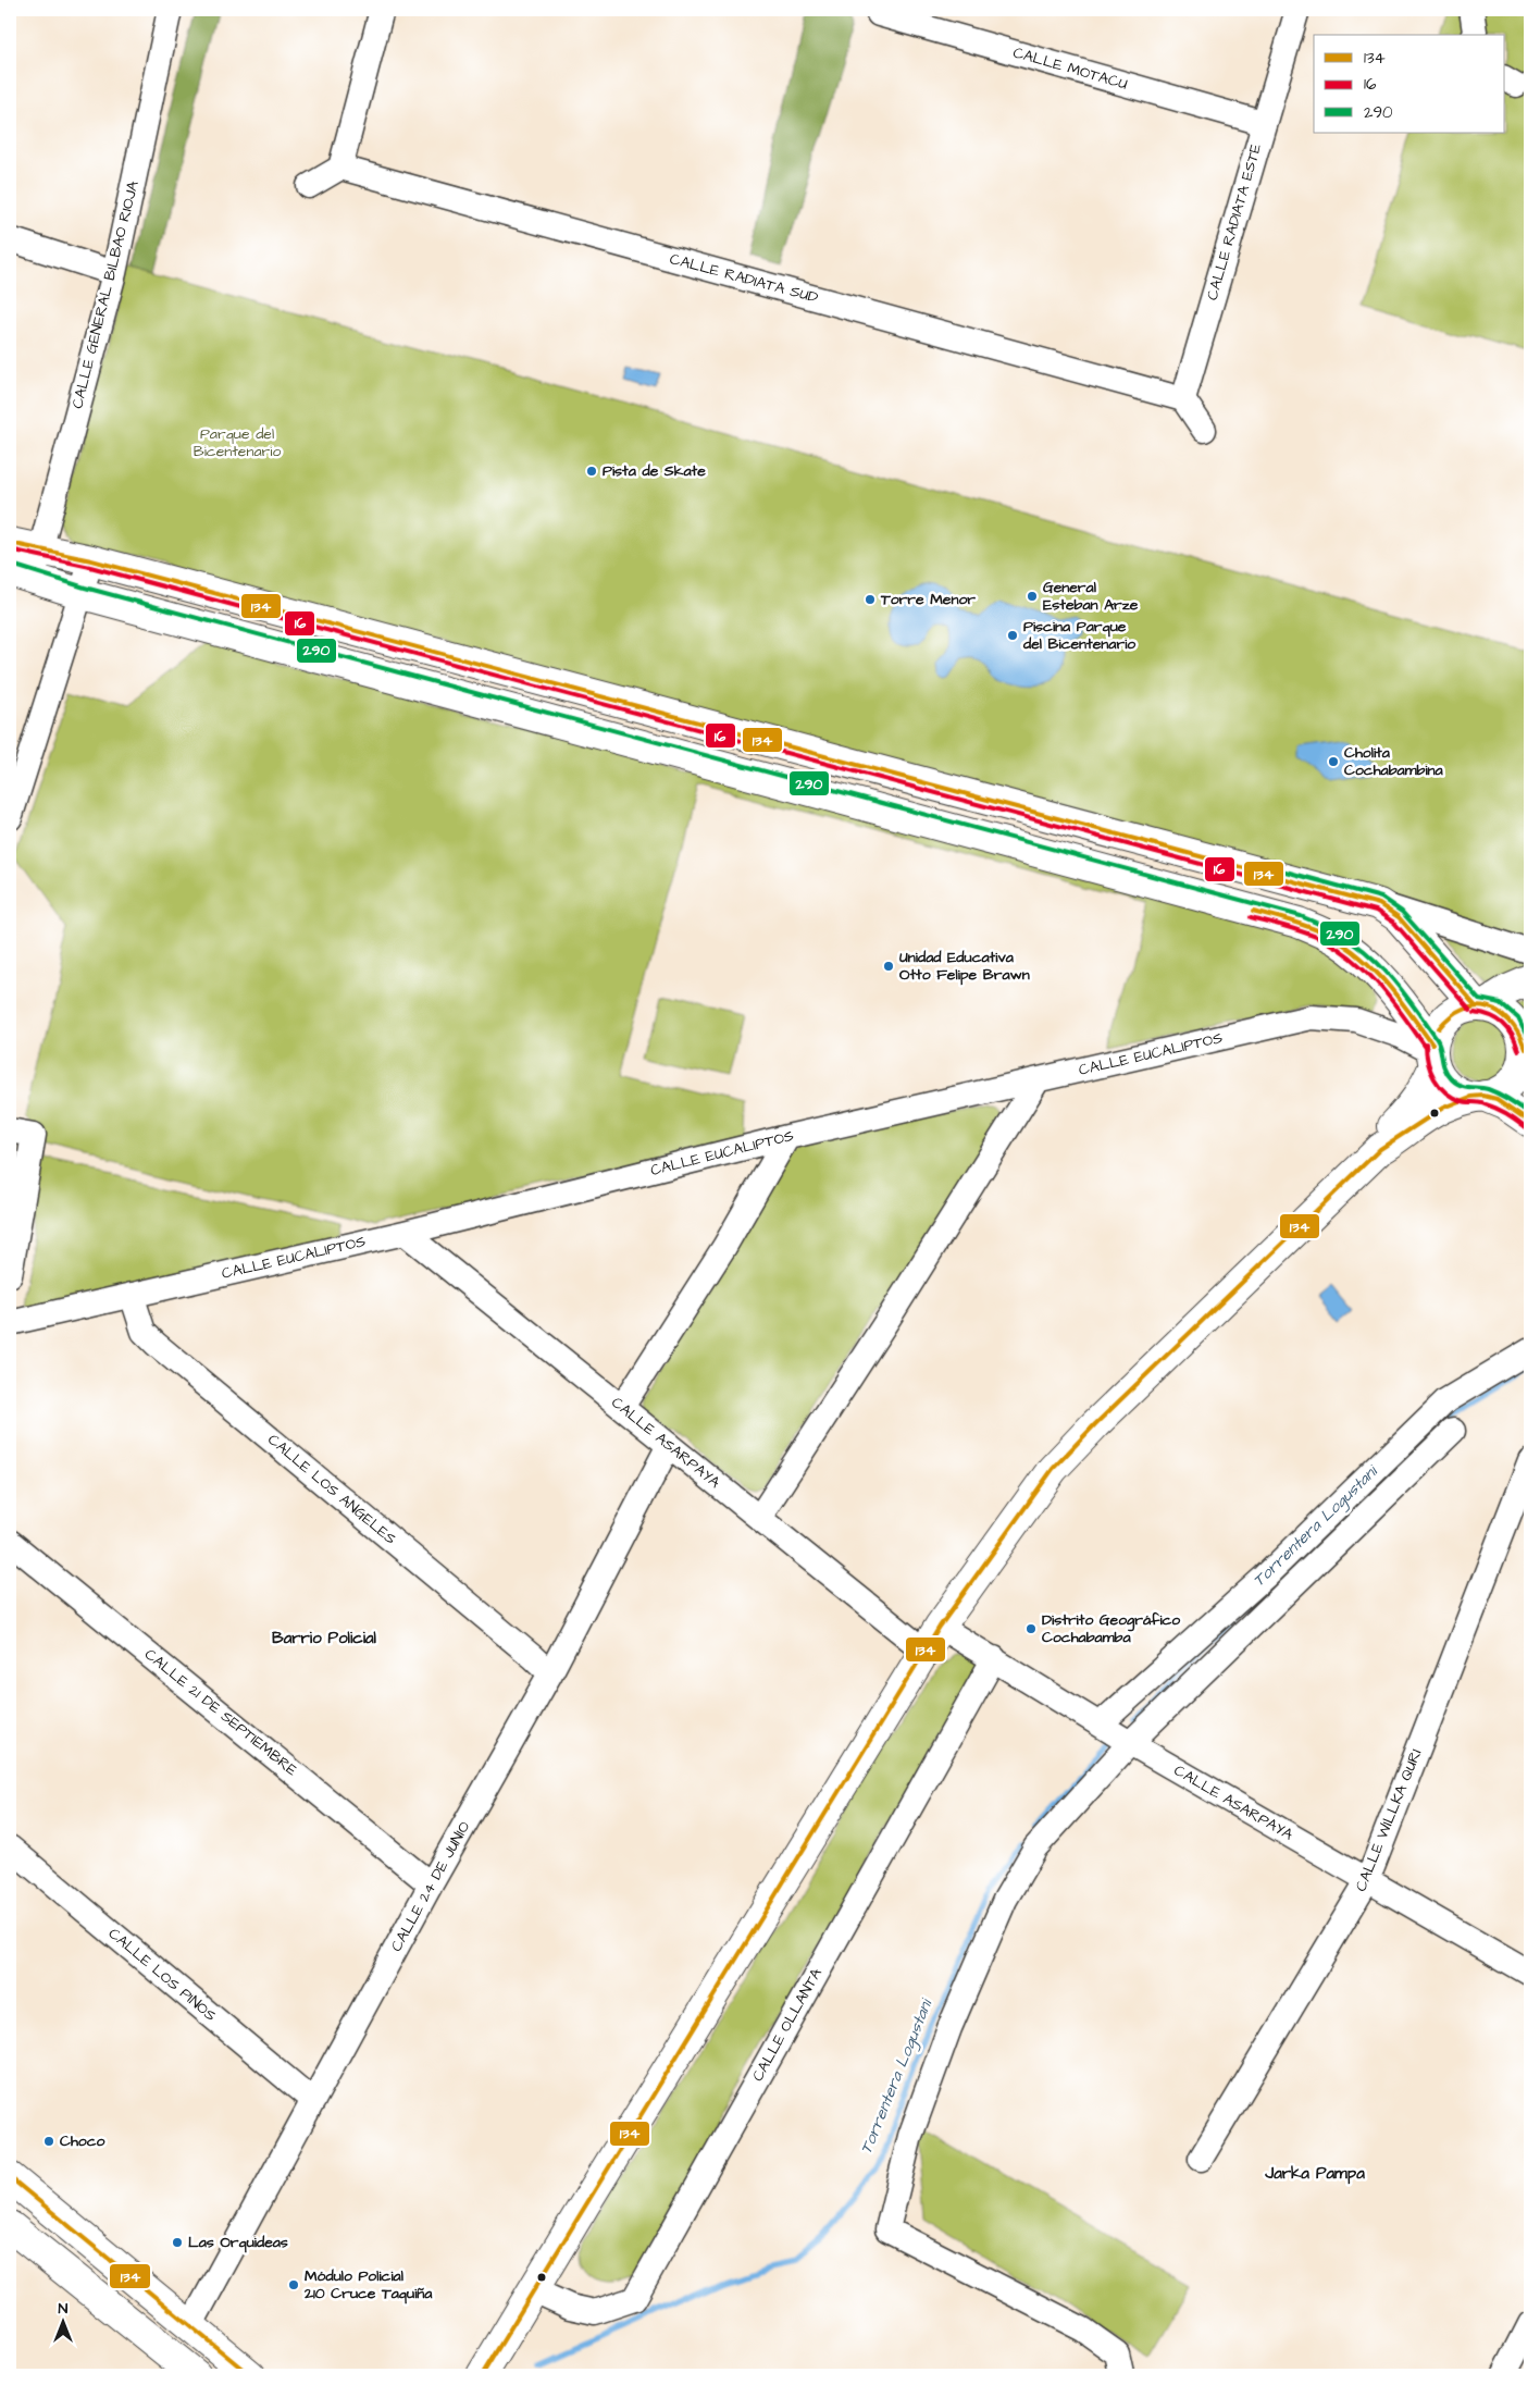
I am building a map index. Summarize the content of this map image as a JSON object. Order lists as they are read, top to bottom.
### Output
{
  "streets": {
    "street": [
      "CALLE MOTACU",
      "CALLE RADIATA ESTE",
      "CALLE RADIATA SUD",
      "CALLE GENERAL BILBAO RIOJA",
      "CALLE EUCALIPTOS",
      "CALLE ASARPAYA",
      "CALLE LOS ANGELES",
      "CALLE 21 DE SEPTIEMBRE",
      "CALLE WILLKA QURI",
      "CALLE 24 DE JUNIO",
      "CALLE LOS PINOS",
      "CALLE OLLANTA"
    ]
  },
  "crossings": [
    ["CALLE MOTACU", "CALLE RADIATA ESTE"],
    ["CALLE RADIATA ESTE", "CALLE RADIATA SUD"],
    ["CALLE EUCALIPTOS", "CALLE ASARPAYA"],
    ["CALLE EUCALIPTOS", "CALLE LOS ANGELES"],
    ["CALLE ASARPAYA", "CALLE WILLKA QURI"],
    ["CALLE ASARPAYA", "CALLE 24 DE JUNIO"],
    ["CALLE ASARPAYA", "CALLE OLLANTA"],
    ["CALLE LOS ANGELES", "CALLE 24 DE JUNIO"],
    ["CALLE 21 DE SEPTIEMBRE", "CALLE 24 DE JUNIO"],
    ["CALLE 24 DE JUNIO", "CALLE LOS PINOS"]
  ],
  "districts": ["Barrio Policial", "Jarka Pampa"],
  "water": ["Torrentera Logustani"],
  "parks": ["Parque del Bicentenario"],
  "places": [
    "Pista de Skate",
    "General Esteban Arze",
    "Torre Menor",
    "Piscina Parque del Bicentenario",
    "Cholita Cochabambina",
    "Unidad Educativa Otto Felipe Brawn",
    "Distrito Geográfico Cochabamba",
    "Choco",
    "Las Orquideas",
    "Módulo Policial 210 Cruce Taquiña"
  ],
  "lines": ["transit line 134", "transit line 16", "transit line 290"],
  "legend": ["134", "16", "290"],
  "north": "top"
}
